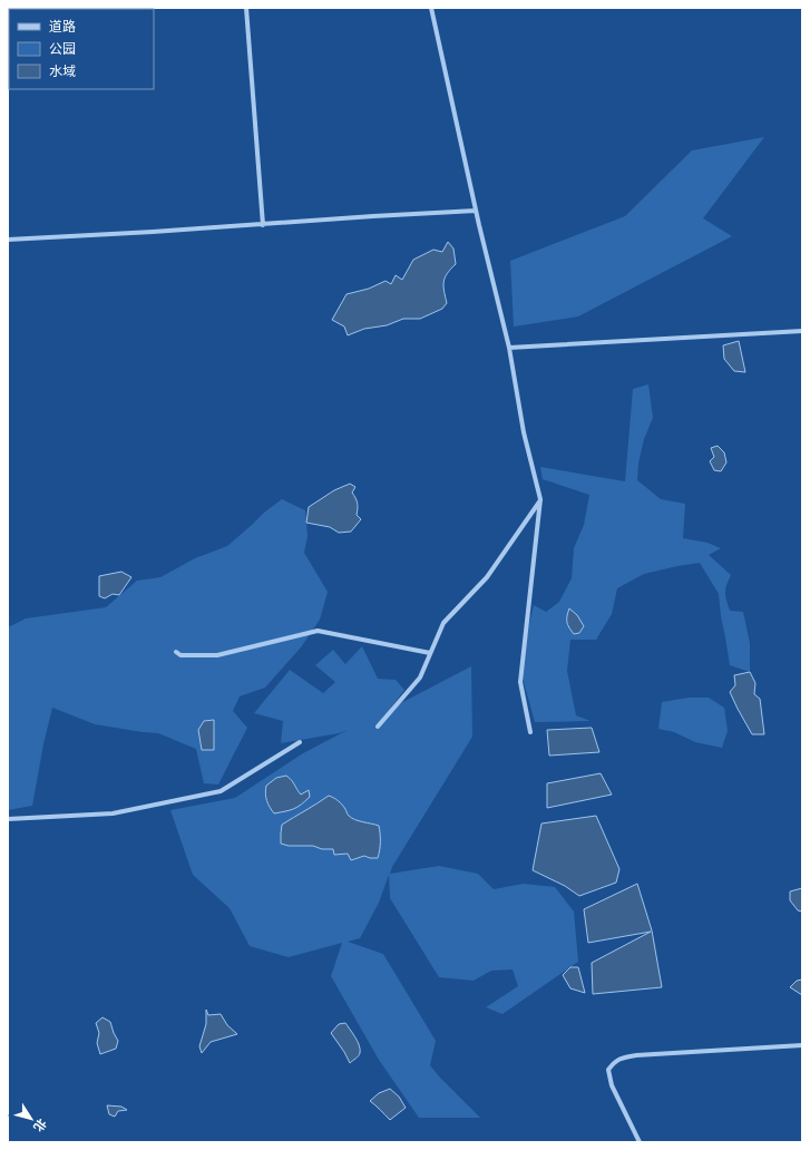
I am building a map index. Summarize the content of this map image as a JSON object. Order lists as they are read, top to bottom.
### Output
{
  "legend": ["道路", "公园", "水域"],
  "north": "bottom right"
}
